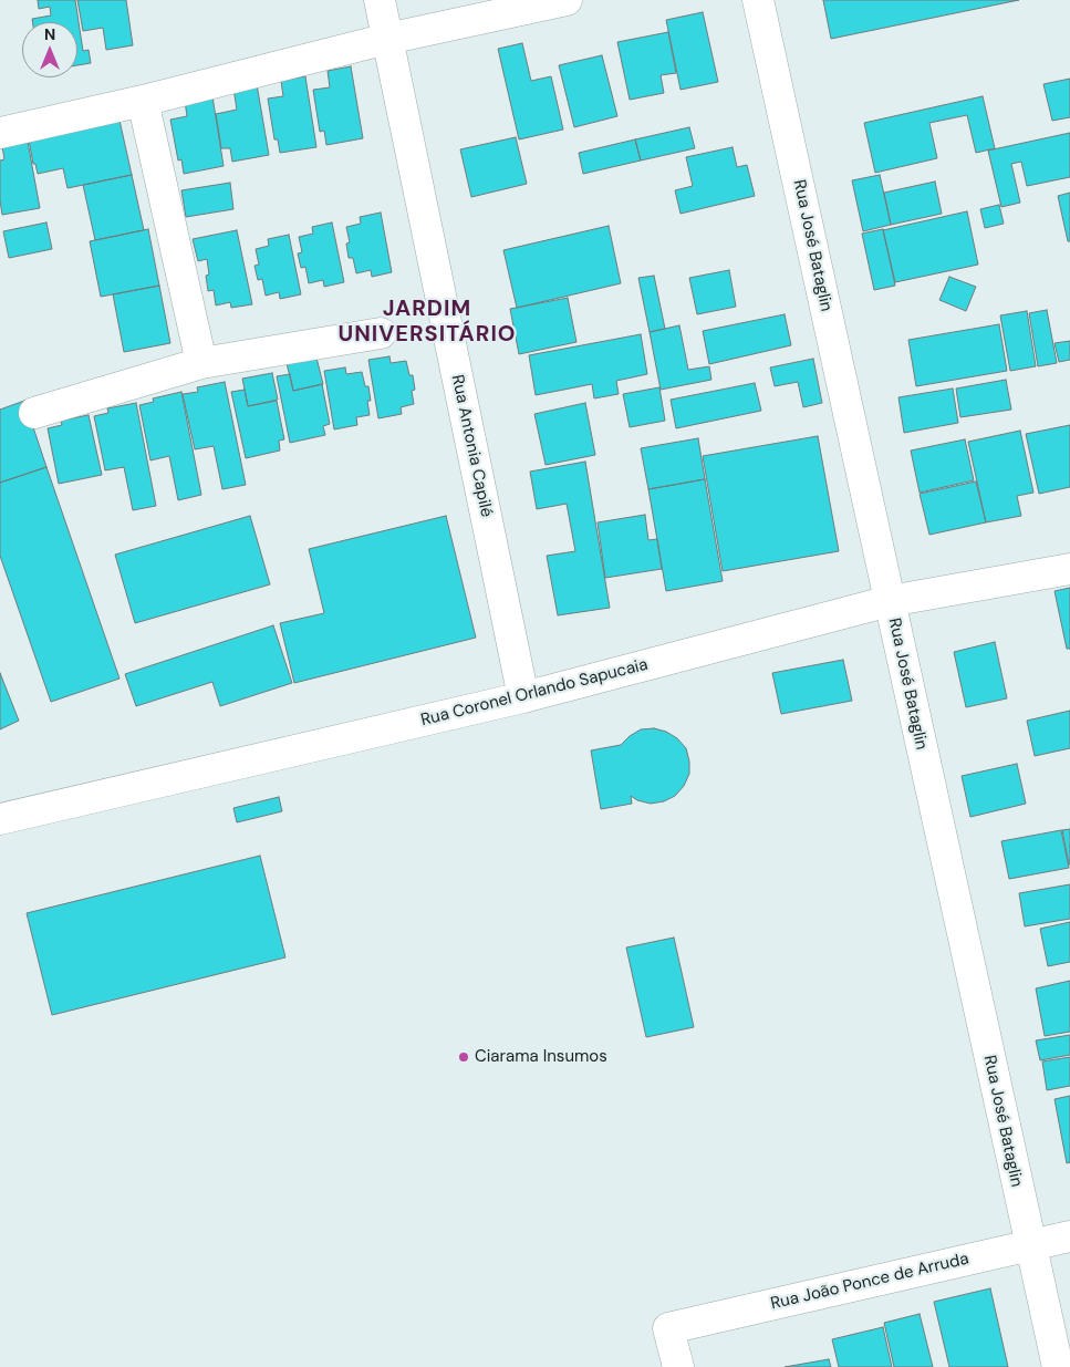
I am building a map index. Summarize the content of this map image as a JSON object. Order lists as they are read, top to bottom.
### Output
{
  "streets": {
    "street": [
      "Rua José Bataglin",
      "Rua Antonia Capilé",
      "Rua Coronel Orlando Sapucaia",
      "Rua João Ponce de Arruda"
    ]
  },
  "crossings": [
    ["Rua José Bataglin", "Rua Coronel Orlando Sapucaia"],
    ["Rua José Bataglin", "Rua João Ponce de Arruda"],
    ["Rua Antonia Capilé", "Rua Coronel Orlando Sapucaia"]
  ],
  "districts": ["JARDIM UNIVERSITÁRIO"],
  "places": ["Ciarama Insumos"],
  "north": "top"
}
